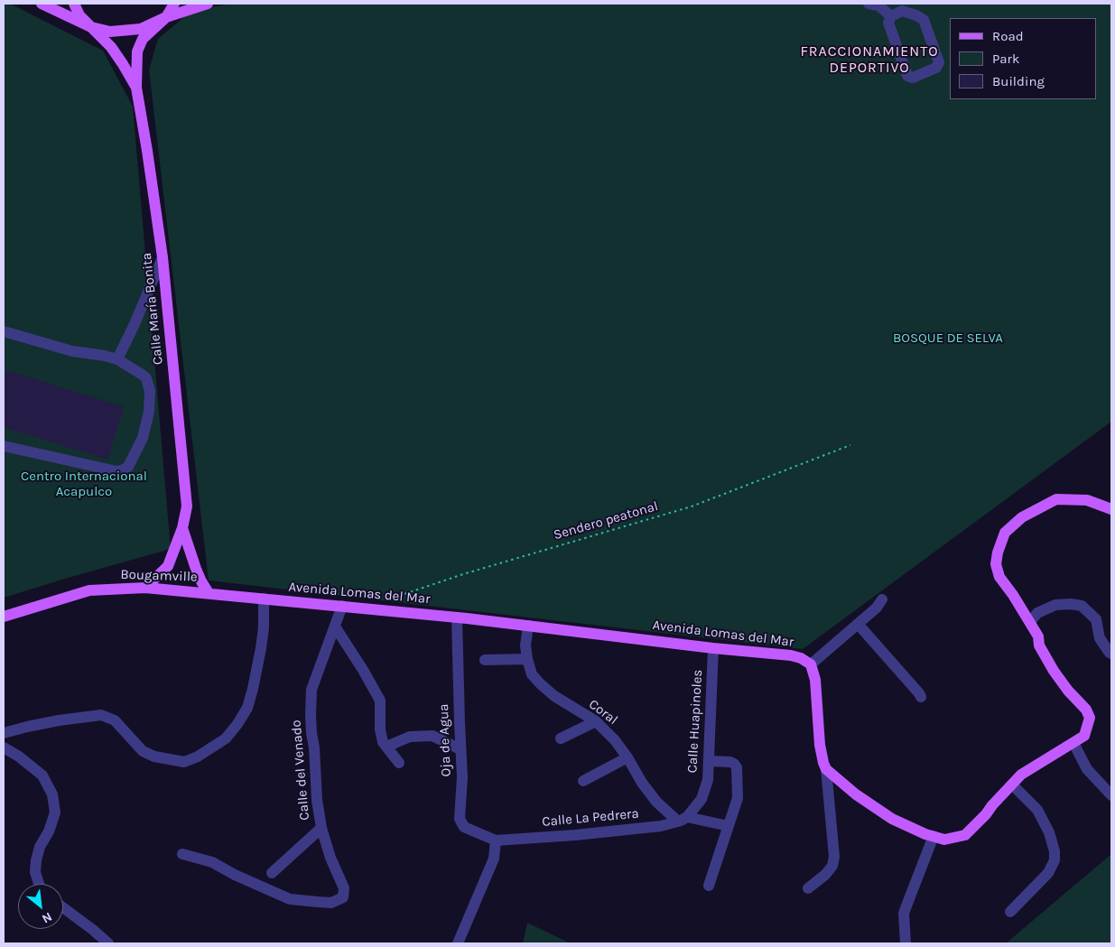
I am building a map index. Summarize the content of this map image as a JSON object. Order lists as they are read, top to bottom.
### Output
{
  "streets": {
    "main road": ["Calle María Bonita", "Bougamville", "Avenida Lomas del Mar"],
    "street": [
      "Coral",
      "Calle Huapinoles",
      "Oja de Agua",
      "Calle del Venado",
      "Calle La Pedrera"
    ],
    "path": ["Sendero peatonal"]
  },
  "crossings": [
    ["Calle María Bonita", "Bougamville"],
    ["Bougamville", "Avenida Lomas del Mar"],
    ["Avenida Lomas del Mar", "Coral"],
    ["Avenida Lomas del Mar", "Calle Huapinoles"],
    ["Avenida Lomas del Mar", "Oja de Agua"],
    ["Avenida Lomas del Mar", "Calle del Venado"],
    ["Coral", "Calle Huapinoles"],
    ["Coral", "Calle La Pedrera"],
    ["Calle Huapinoles", "Calle La Pedrera"],
    ["Oja de Agua", "Calle La Pedrera"]
  ],
  "districts": ["FRACCIONAMIENTO DEPORTIVO"],
  "parks": ["BOSQUE DE SELVA", "Centro Internacional Acapulco"],
  "legend": ["Road", "Park", "Building"],
  "north": "bottom right"
}
